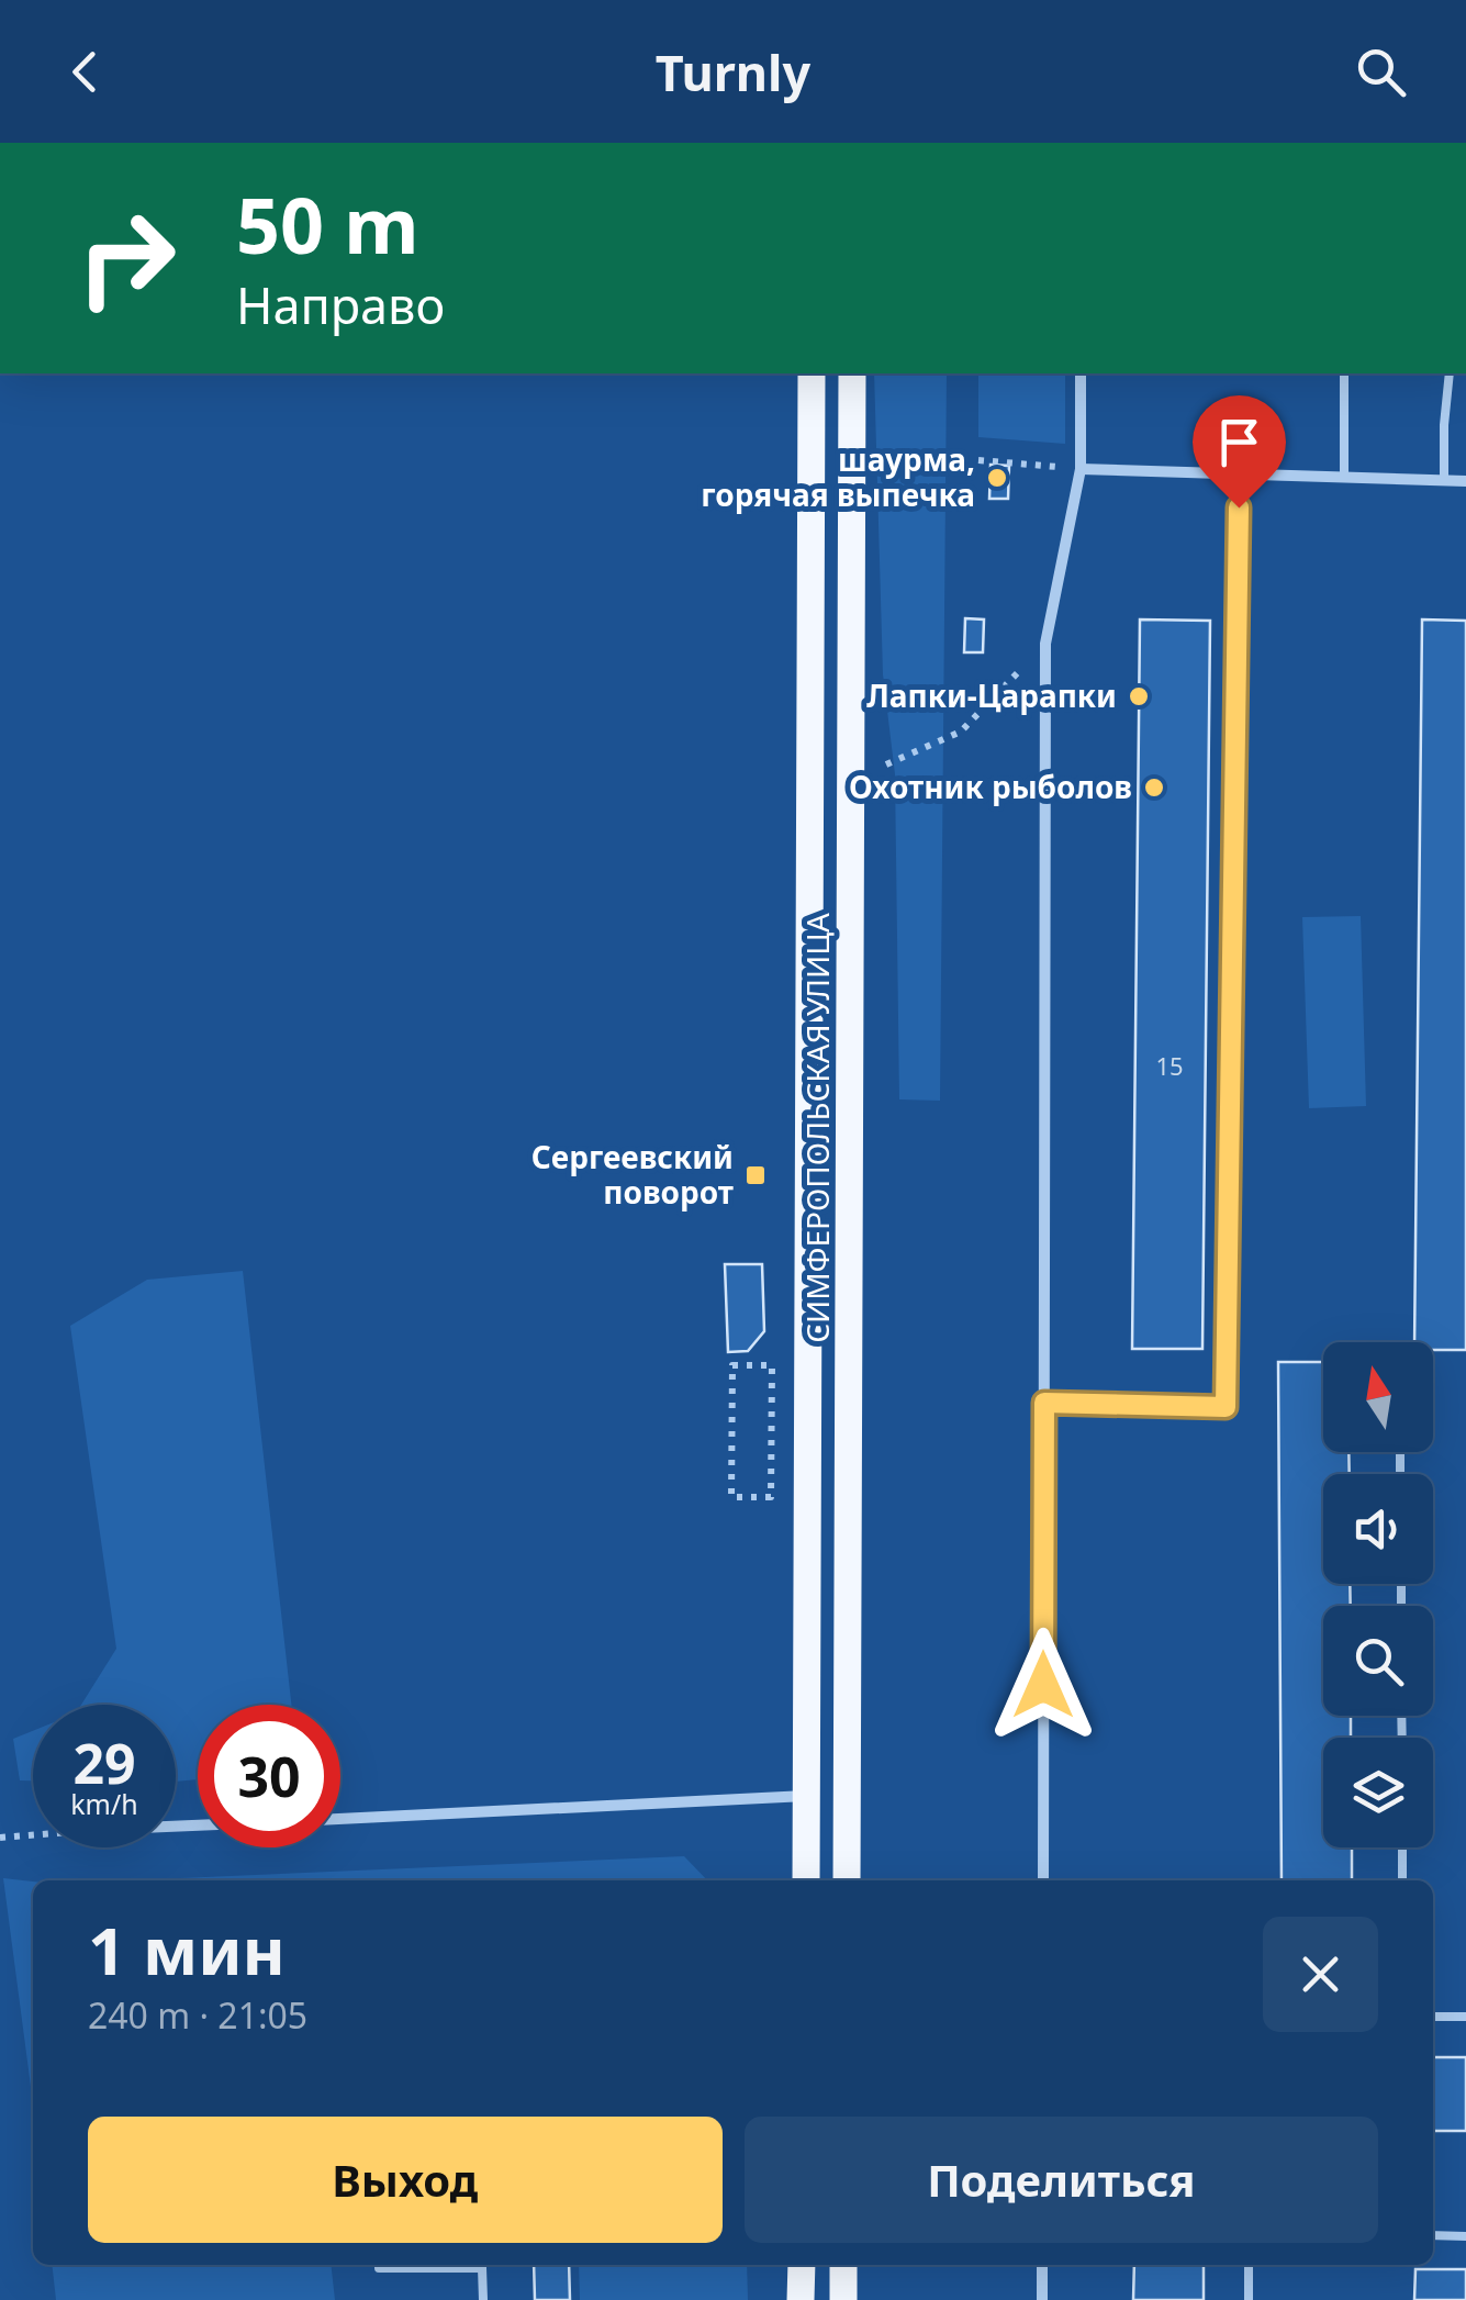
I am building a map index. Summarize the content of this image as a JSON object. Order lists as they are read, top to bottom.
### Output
{
  "streets": {
    "main road": ["СИМФЕРОПОЛЬСКАЯ УЛИЦА"]
  },
  "places": {
    "other": ["шаурма, горячая выпечка", "Лапки-Царапки", "Охотник рыболов"],
    "transit": ["Сергеевский поворот"]
  },
  "house_numbers": ["15"],
  "north": "top",
  "page": {
    "header": "Turnly",
    "turn": ["50 m", "Направо"],
    "speed": "29 km/h",
    "limit": "30",
    "heading": ["1 мин", "240 m · 21:05"],
    "buttons": ["Выход", "Поделиться"]
  }
}
